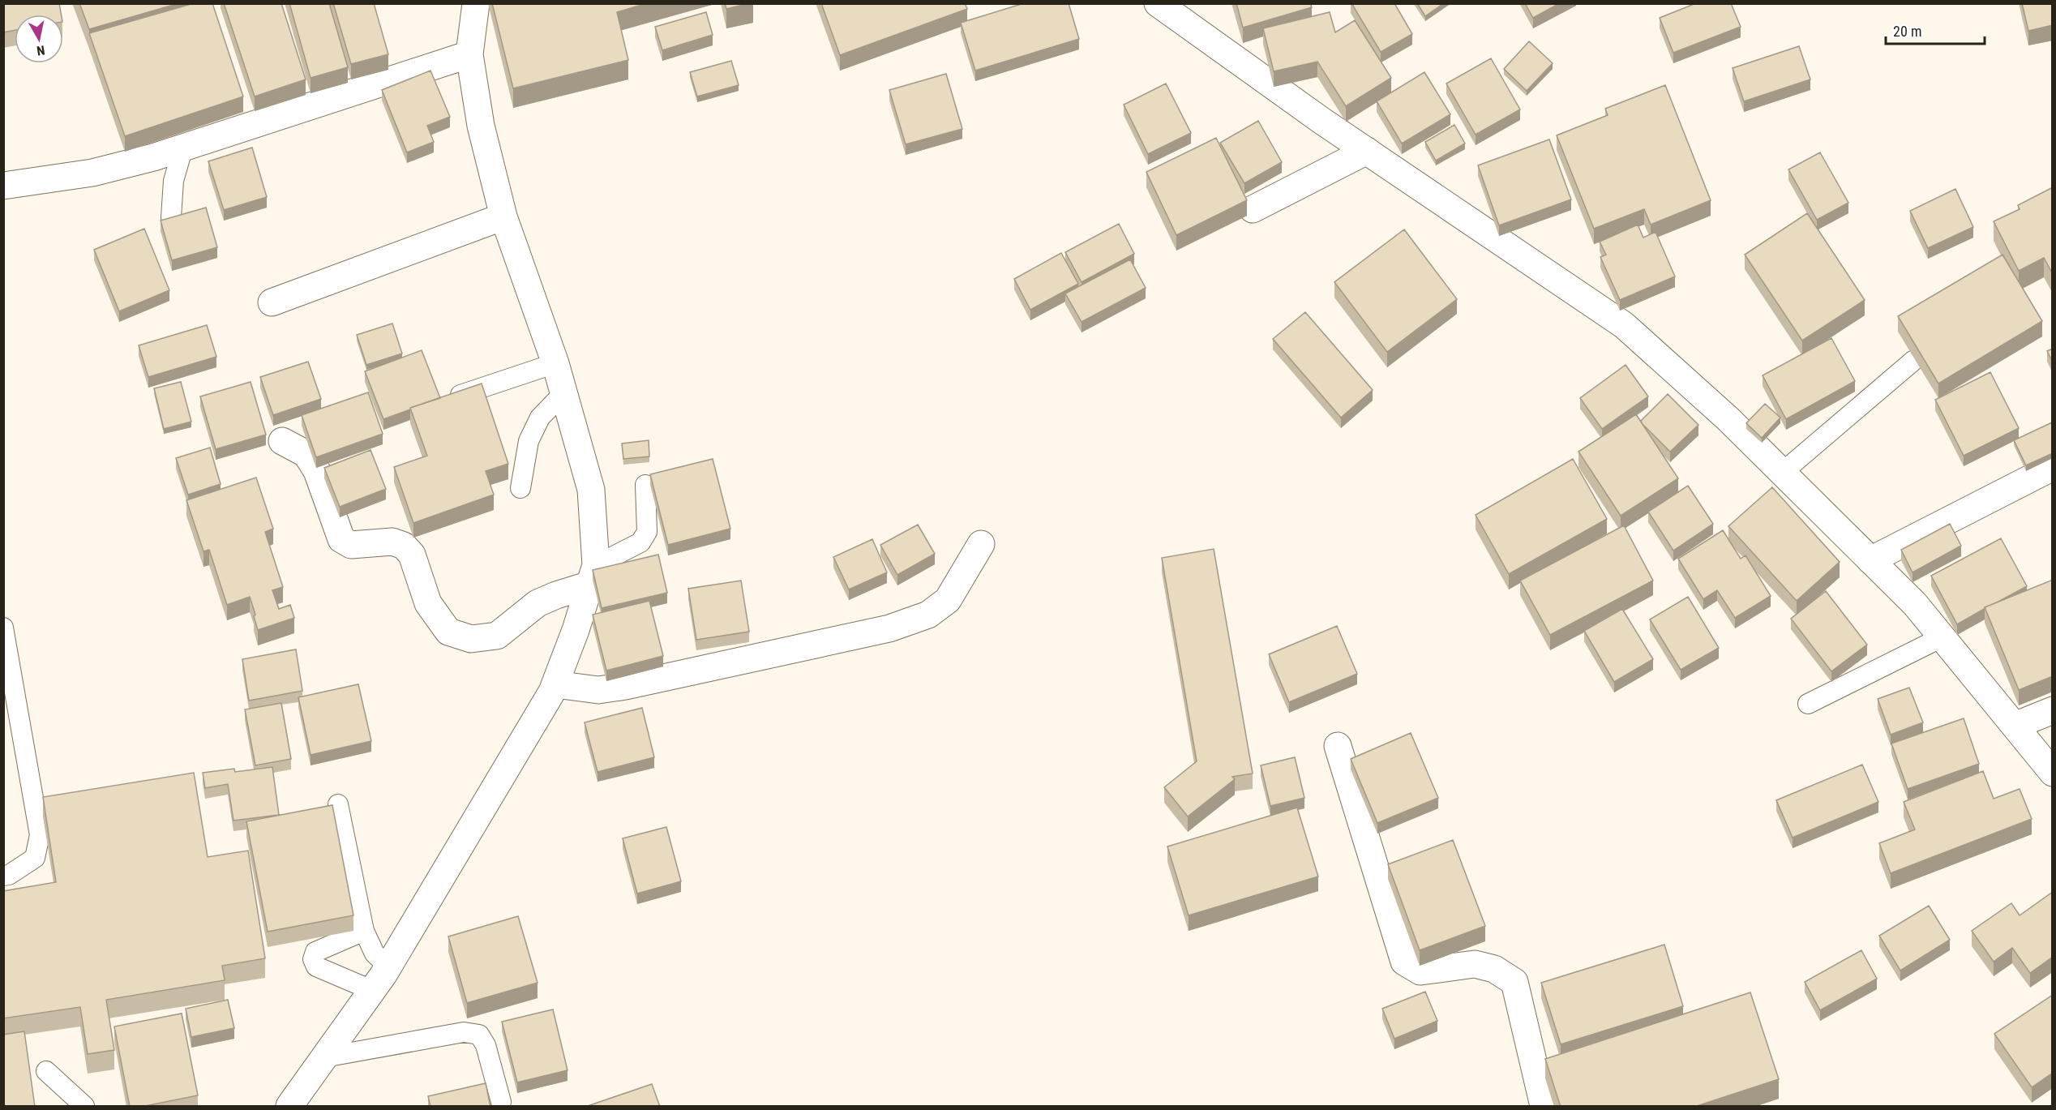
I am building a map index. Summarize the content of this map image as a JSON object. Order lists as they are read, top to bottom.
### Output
{
  "scale_bar": "20 m",
  "north": "bottom"
}
